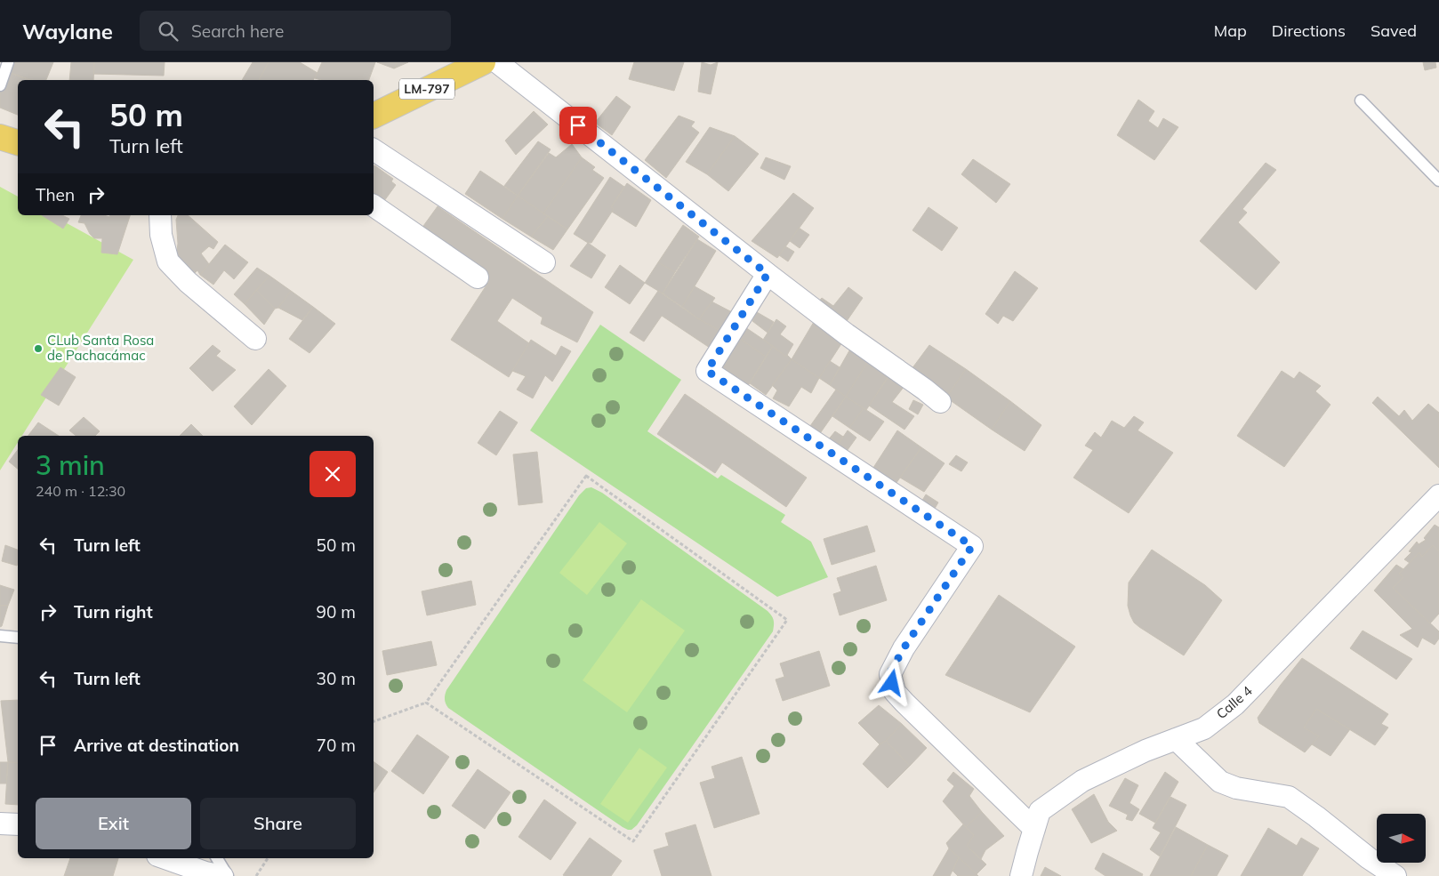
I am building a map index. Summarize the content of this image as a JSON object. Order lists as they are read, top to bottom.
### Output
{
  "streets": {
    "main road": ["LM-797"],
    "street": ["Calle 4"]
  },
  "places": ["CLub Santa Rosa de Pachacámac"],
  "north": "right",
  "page": {
    "header": "Waylane",
    "search": "Search here",
    "nav": ["Map", "Directions", "Saved"],
    "turn": ["50 m", "Turn left"],
    "then": "Then",
    "heading": ["3 min", "240 m · 12:30"],
    "list": [
      {
        "name": "Turn left",
        "value": "50 m"
      },
      {
        "name": "Turn right",
        "value": "90 m"
      },
      {
        "name": "Turn left",
        "value": "30 m"
      },
      {
        "name": "Arrive at destination",
        "value": "70 m"
      }
    ],
    "buttons": ["Exit", "Share"]
  }
}
